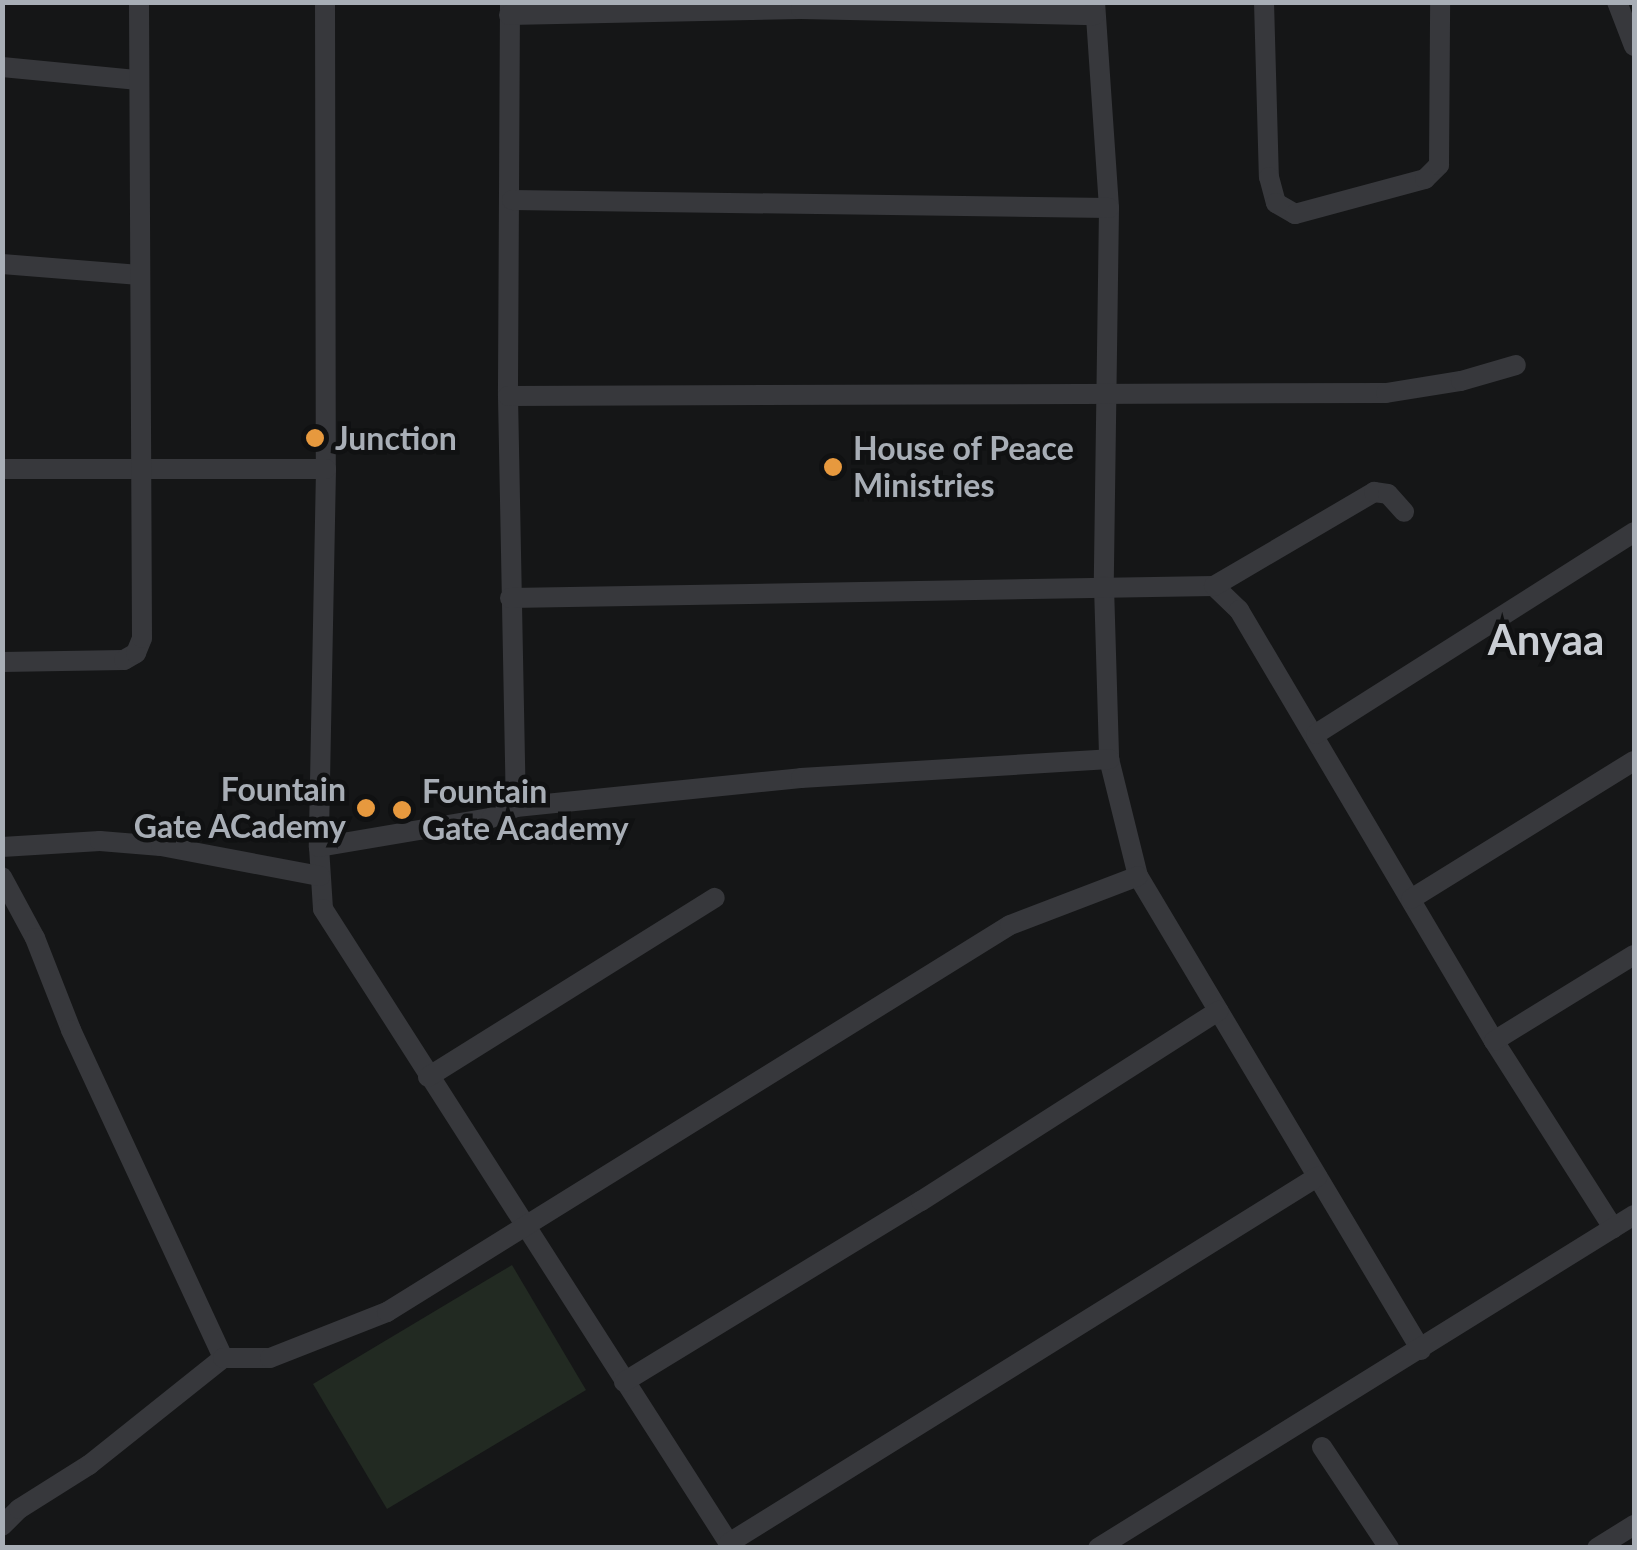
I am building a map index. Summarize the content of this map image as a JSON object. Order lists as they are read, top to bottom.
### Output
{
  "districts": ["Anyaa"],
  "places": [
    "Junction",
    "House of Peace Ministries",
    "Fountain Gate ACademy",
    "Fountain Gate Academy"
  ]
}
